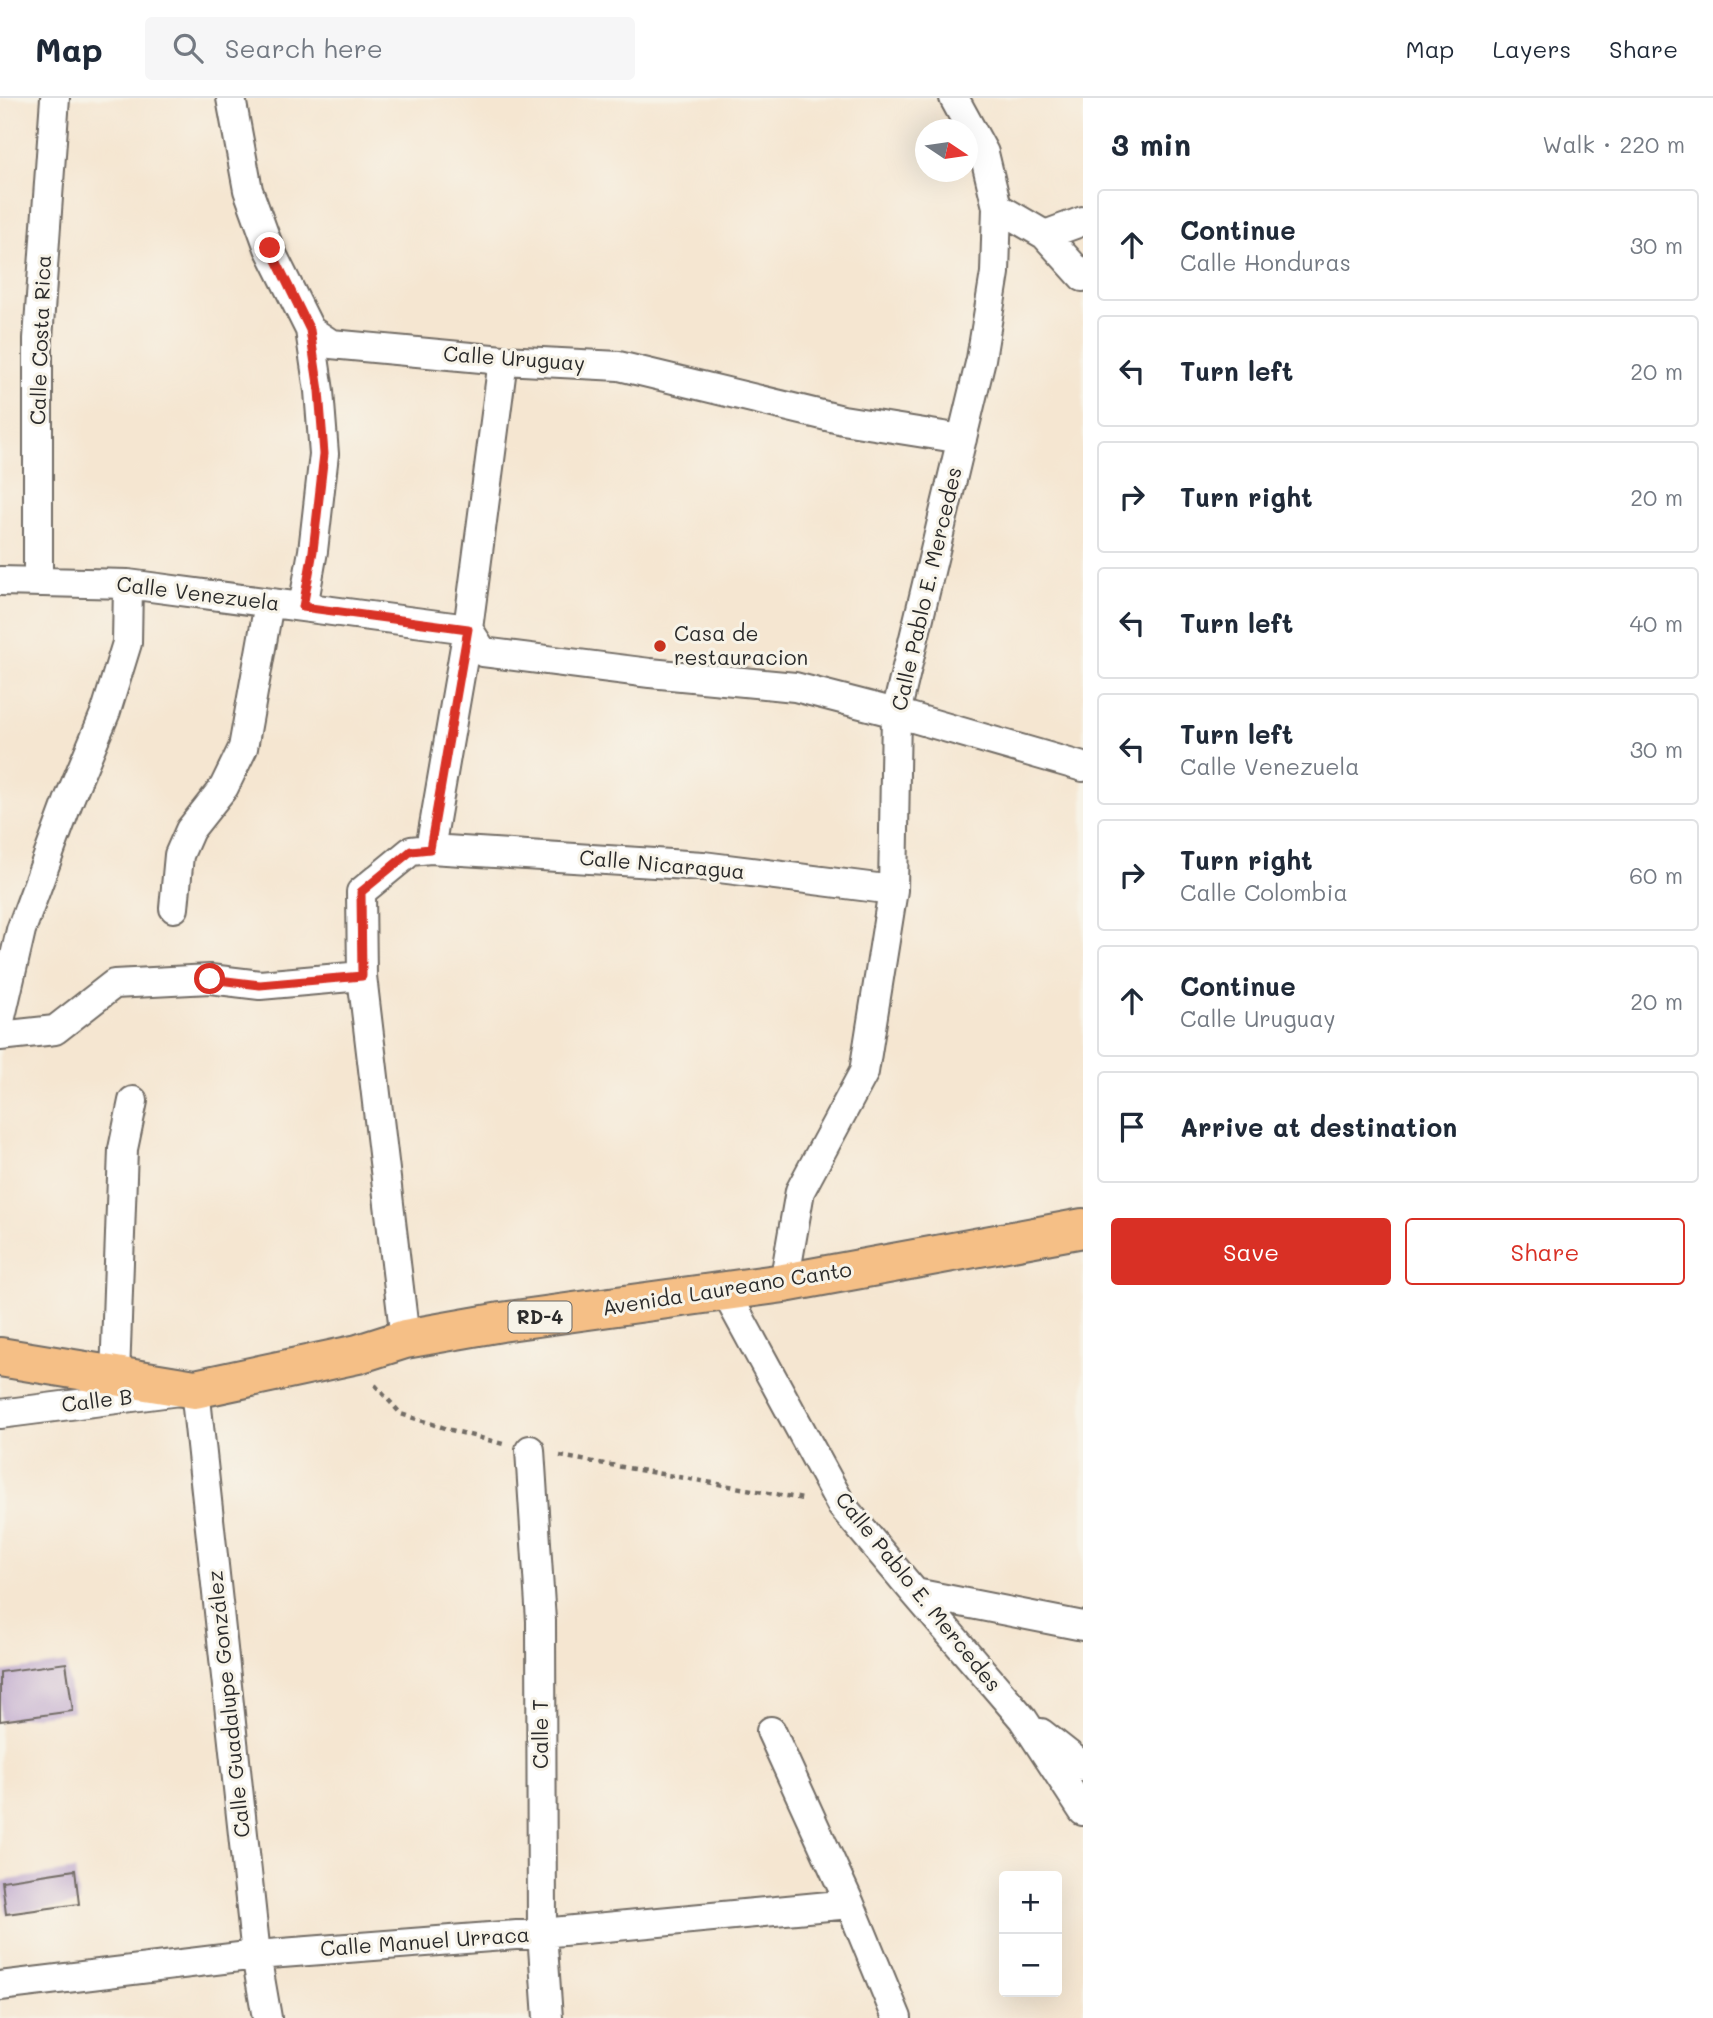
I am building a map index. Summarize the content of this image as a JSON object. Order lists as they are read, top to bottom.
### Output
{
  "streets": {
    "main road": ["Avenida Laureano Canto", "RD-4"],
    "street": [
      "Calle Costa Rica",
      "Calle Uruguay",
      "Calle Pablo E. Mercedes",
      "Calle Venezuela",
      "Calle Nicaragua",
      "Calle B",
      "Calle Guadalupe González",
      "Calle T",
      "Calle Manuel Urraca"
    ]
  },
  "crossings": [
    ["Calle Costa Rica", "Calle Venezuela"],
    ["Calle Uruguay", "Calle Pablo E. Mercedes"],
    ["Calle Pablo E. Mercedes", "Calle Nicaragua"],
    ["Calle Pablo E. Mercedes", "Avenida Laureano Canto"],
    ["Avenida Laureano Canto", "Calle B"],
    ["Avenida Laureano Canto", "Calle Guadalupe González"],
    ["Calle B", "Calle Guadalupe González"],
    ["Calle Guadalupe González", "Calle Manuel Urraca"],
    ["Calle T", "Calle Manuel Urraca"]
  ],
  "places": ["Casa de restauracion"],
  "north": "right",
  "page": {
    "header": "Map",
    "search": "Search here",
    "nav": ["Map", "Layers", "Share"],
    "heading": ["3 min", "Walk · 220 m"],
    "list": [
      ["Continue", "Calle Honduras", "30 m"],
      ["Turn left", "20 m"],
      ["Turn right", "20 m"],
      ["Turn left", "40 m"],
      ["Turn left", "Calle Venezuela", "30 m"],
      ["Turn right", "Calle Colombia", "60 m"],
      ["Continue", "Calle Uruguay", "20 m"],
      "Arrive at destination"
    ],
    "buttons": ["Save", "Share"],
    "map_buttons": ["+", "−"]
  }
}
